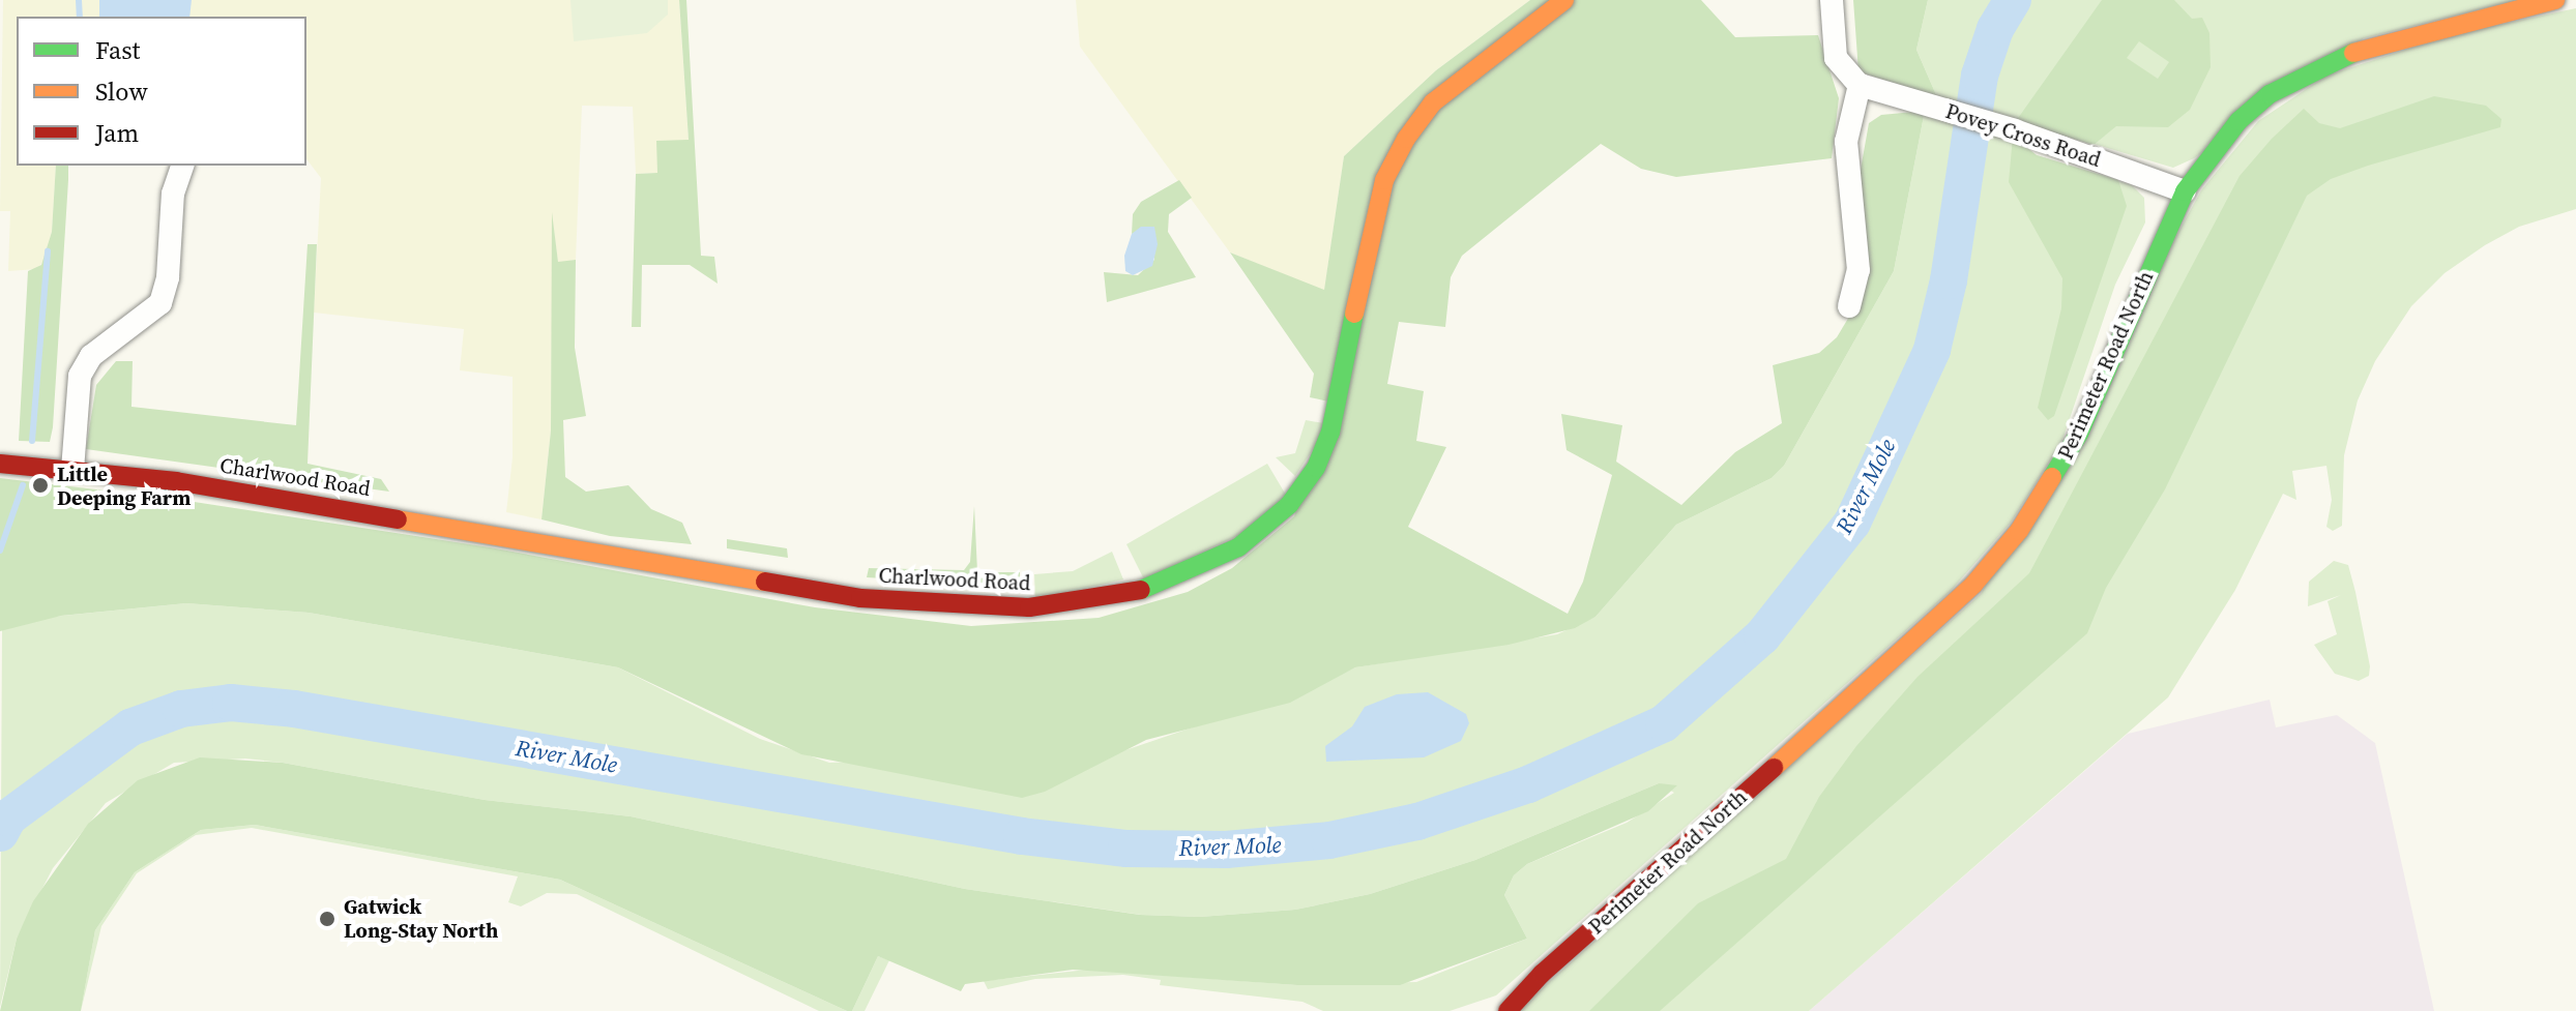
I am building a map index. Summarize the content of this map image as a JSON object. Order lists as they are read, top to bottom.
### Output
{
  "streets": {
    "street": ["Povey Cross Road", "Perimeter Road North", "Charlwood Road"]
  },
  "crossings": [
    ["Povey Cross Road", "Perimeter Road North"]
  ],
  "water": ["River Mole"],
  "places": ["Little Deeping Farm", "Gatwick Long-Stay North"],
  "legend": ["Fast", "Slow", "Jam"]
}
